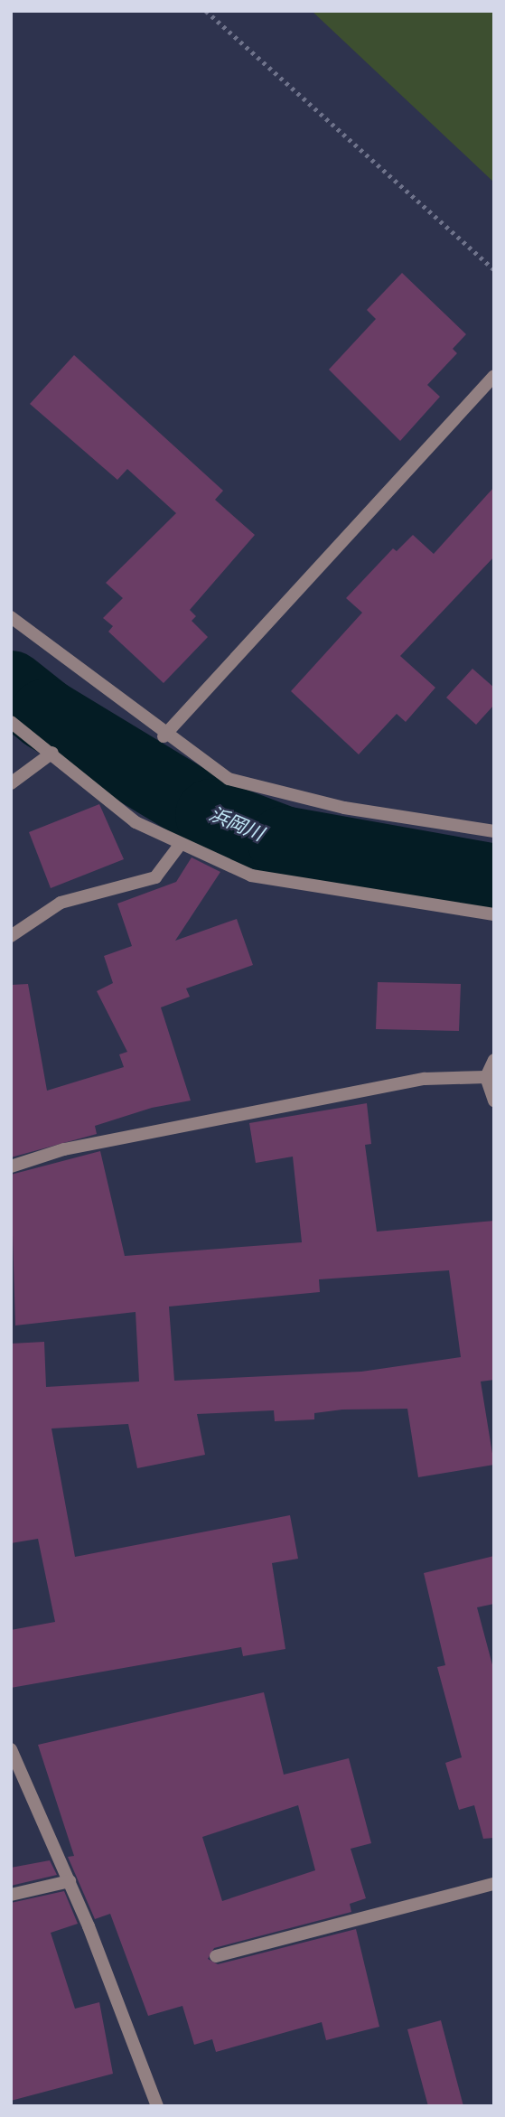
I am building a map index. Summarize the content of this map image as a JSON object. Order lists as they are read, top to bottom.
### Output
{
  "water": ["浜岡川"]
}
